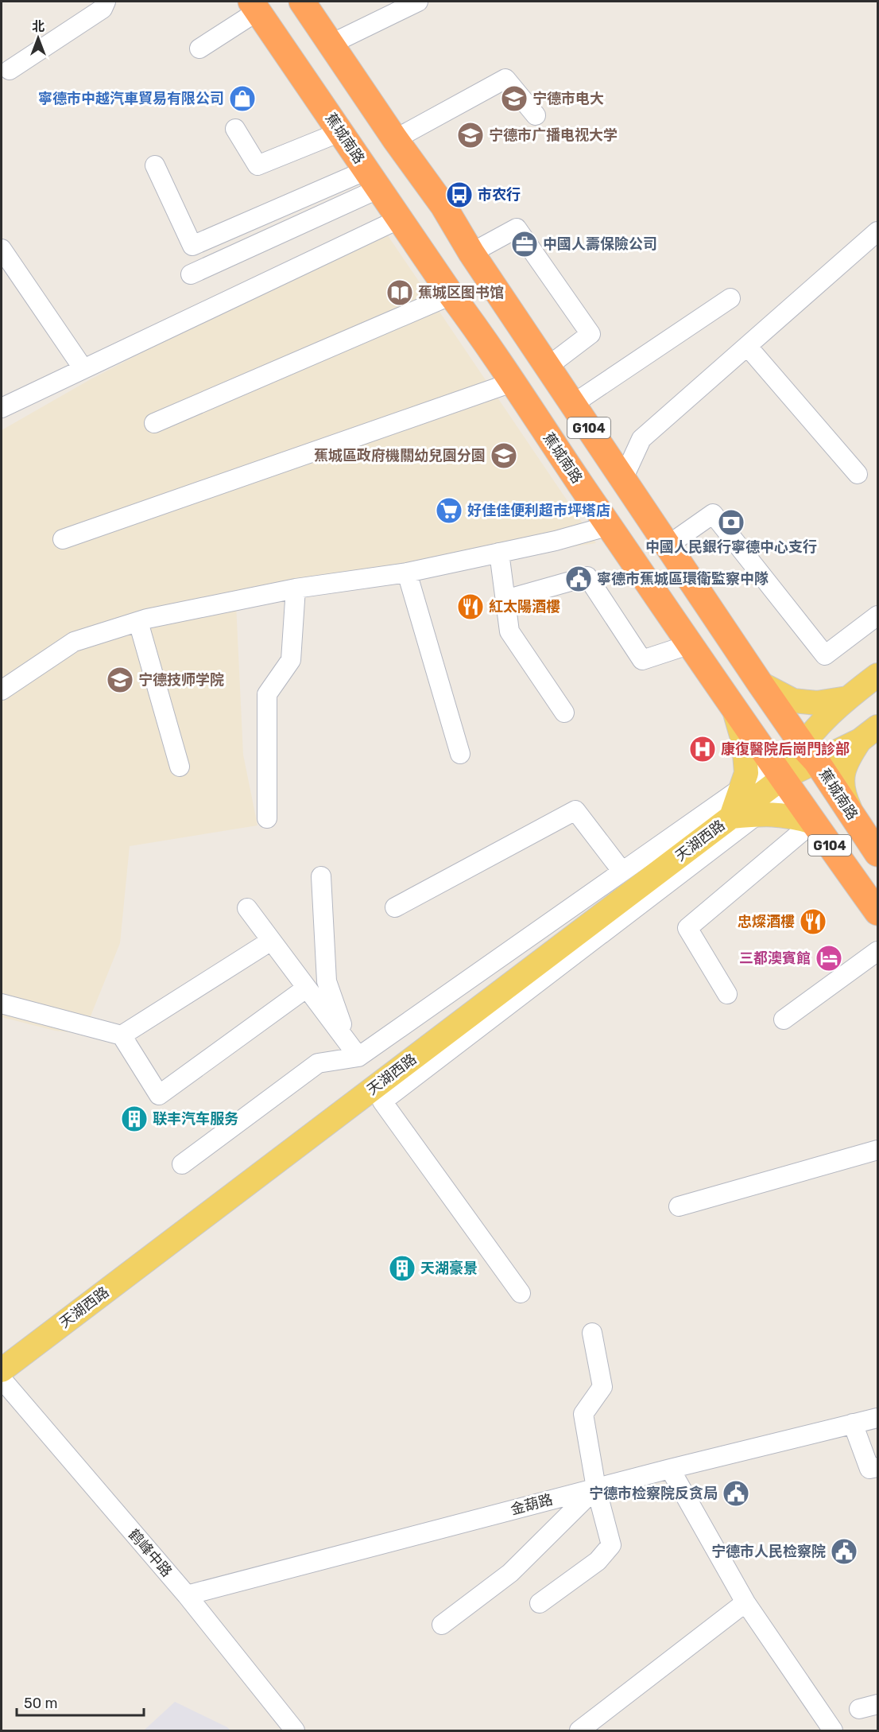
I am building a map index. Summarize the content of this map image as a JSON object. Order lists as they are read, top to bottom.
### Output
{
  "streets": {
    "highway": ["蕉城南路", "G104"],
    "main road": ["天湖西路"],
    "street": ["金葫路", "鹤峰中路"]
  },
  "crossings": [
    ["蕉城南路", "天湖西路"],
    ["金葫路", "鹤峰中路"]
  ],
  "places": {
    "shop": ["寧德市中越汽車貿易有限公司"],
    "school or university": [
      "宁德市电大",
      "宁德市广播电视大学",
      "蕉城區政府機關幼兒園分園",
      "宁德技师学院"
    ],
    "bus stop": ["市农行"],
    "office": ["中國人壽保險公司"],
    "library": ["蕉城区图书馆"],
    "supermarket": ["好佳佳便利超市坪塔店"],
    "bank": ["中國人民銀行寧德中心支行"],
    "public building": ["寧德市蕉城區環衛監察中隊", "宁德市检察院反贪局", "宁德市人民检察院"],
    "restaurant": ["紅太陽酒樓", "忠燦酒樓"],
    "hospital": ["康復醫院后崗門診部"],
    "hotel": ["三都澳賓館"],
    "building": ["联丰汽车服务", "天湖豪景"]
  },
  "scale_bar": "50 m",
  "north": "top"
}
